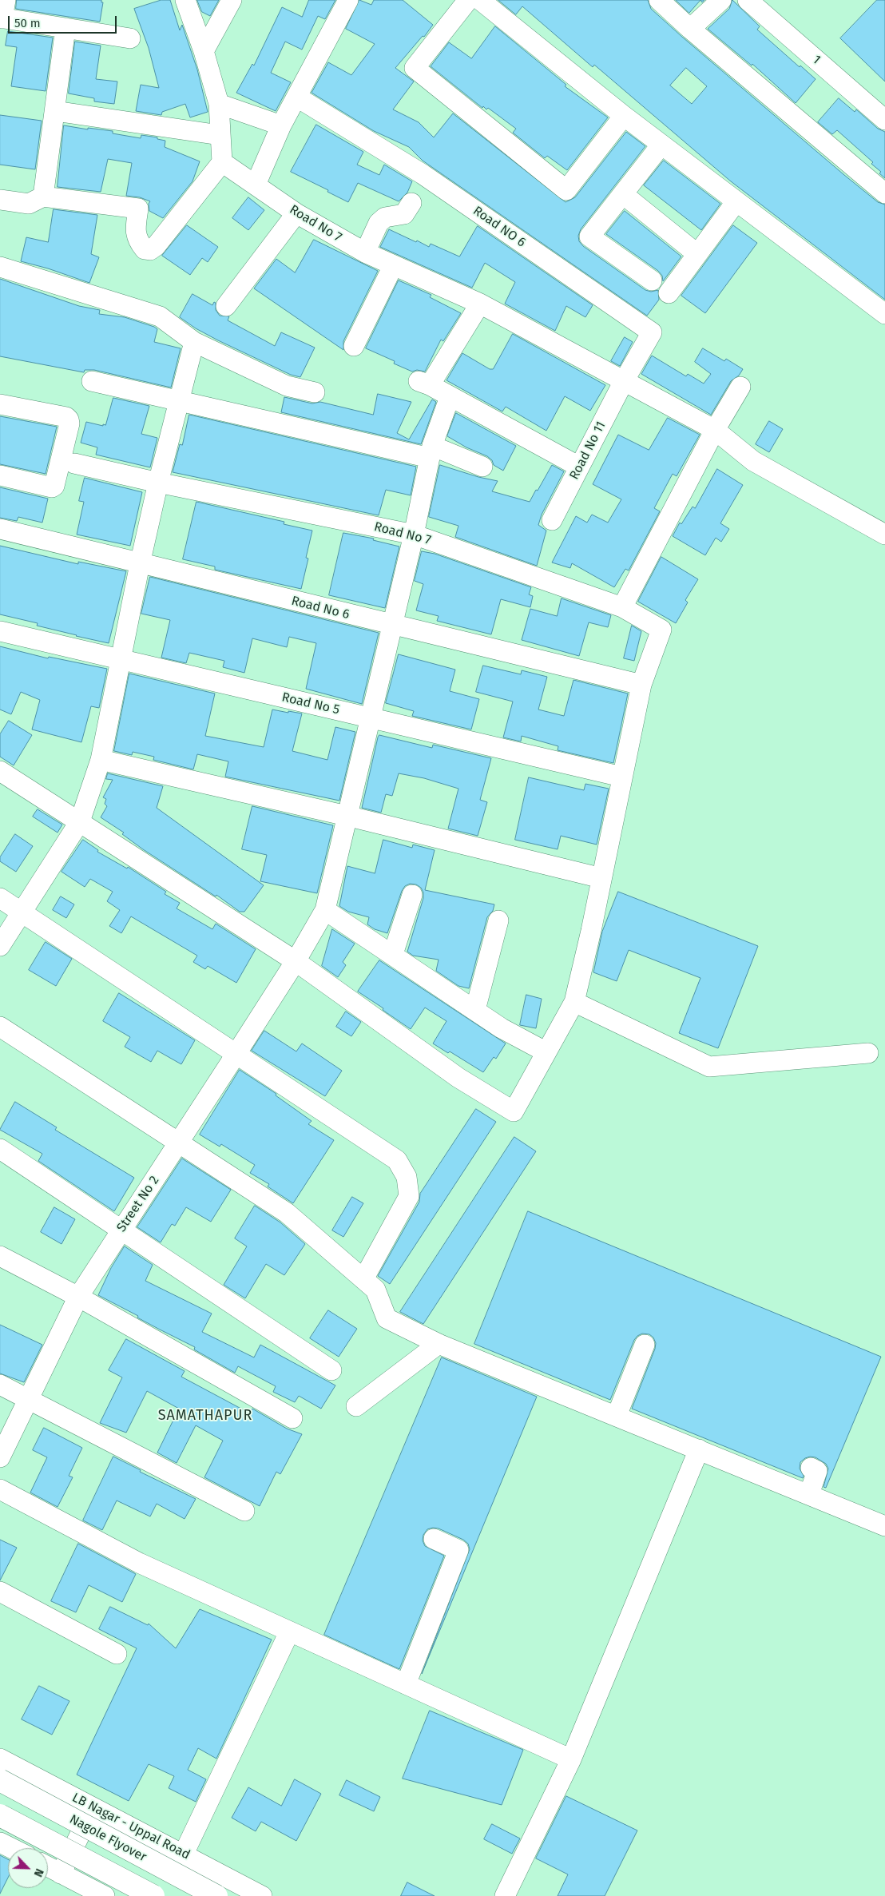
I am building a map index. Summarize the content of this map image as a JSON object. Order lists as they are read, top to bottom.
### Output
{
  "streets": {
    "highway": ["Nagole Flyover"],
    "street": [
      "1",
      "Road No 7",
      "Road NO 6",
      "Road No 11",
      "Road No 6",
      "Road No 5",
      "Street No 2",
      "LB Nagar - Uppal Road"
    ]
  },
  "crossings": [
    ["Road No 7", "Road NO 6"],
    ["Road No 7", "Road No 11"],
    ["Road No 7", "Road No 6"],
    ["Road No 7", "Street No 2"],
    ["Road NO 6", "Road No 11"],
    ["Road No 6", "Street No 2"],
    ["Road No 5", "Street No 2"]
  ],
  "districts": ["SAMATHAPUR"],
  "scale_bar": "50 m",
  "north": "bottom right"
}
